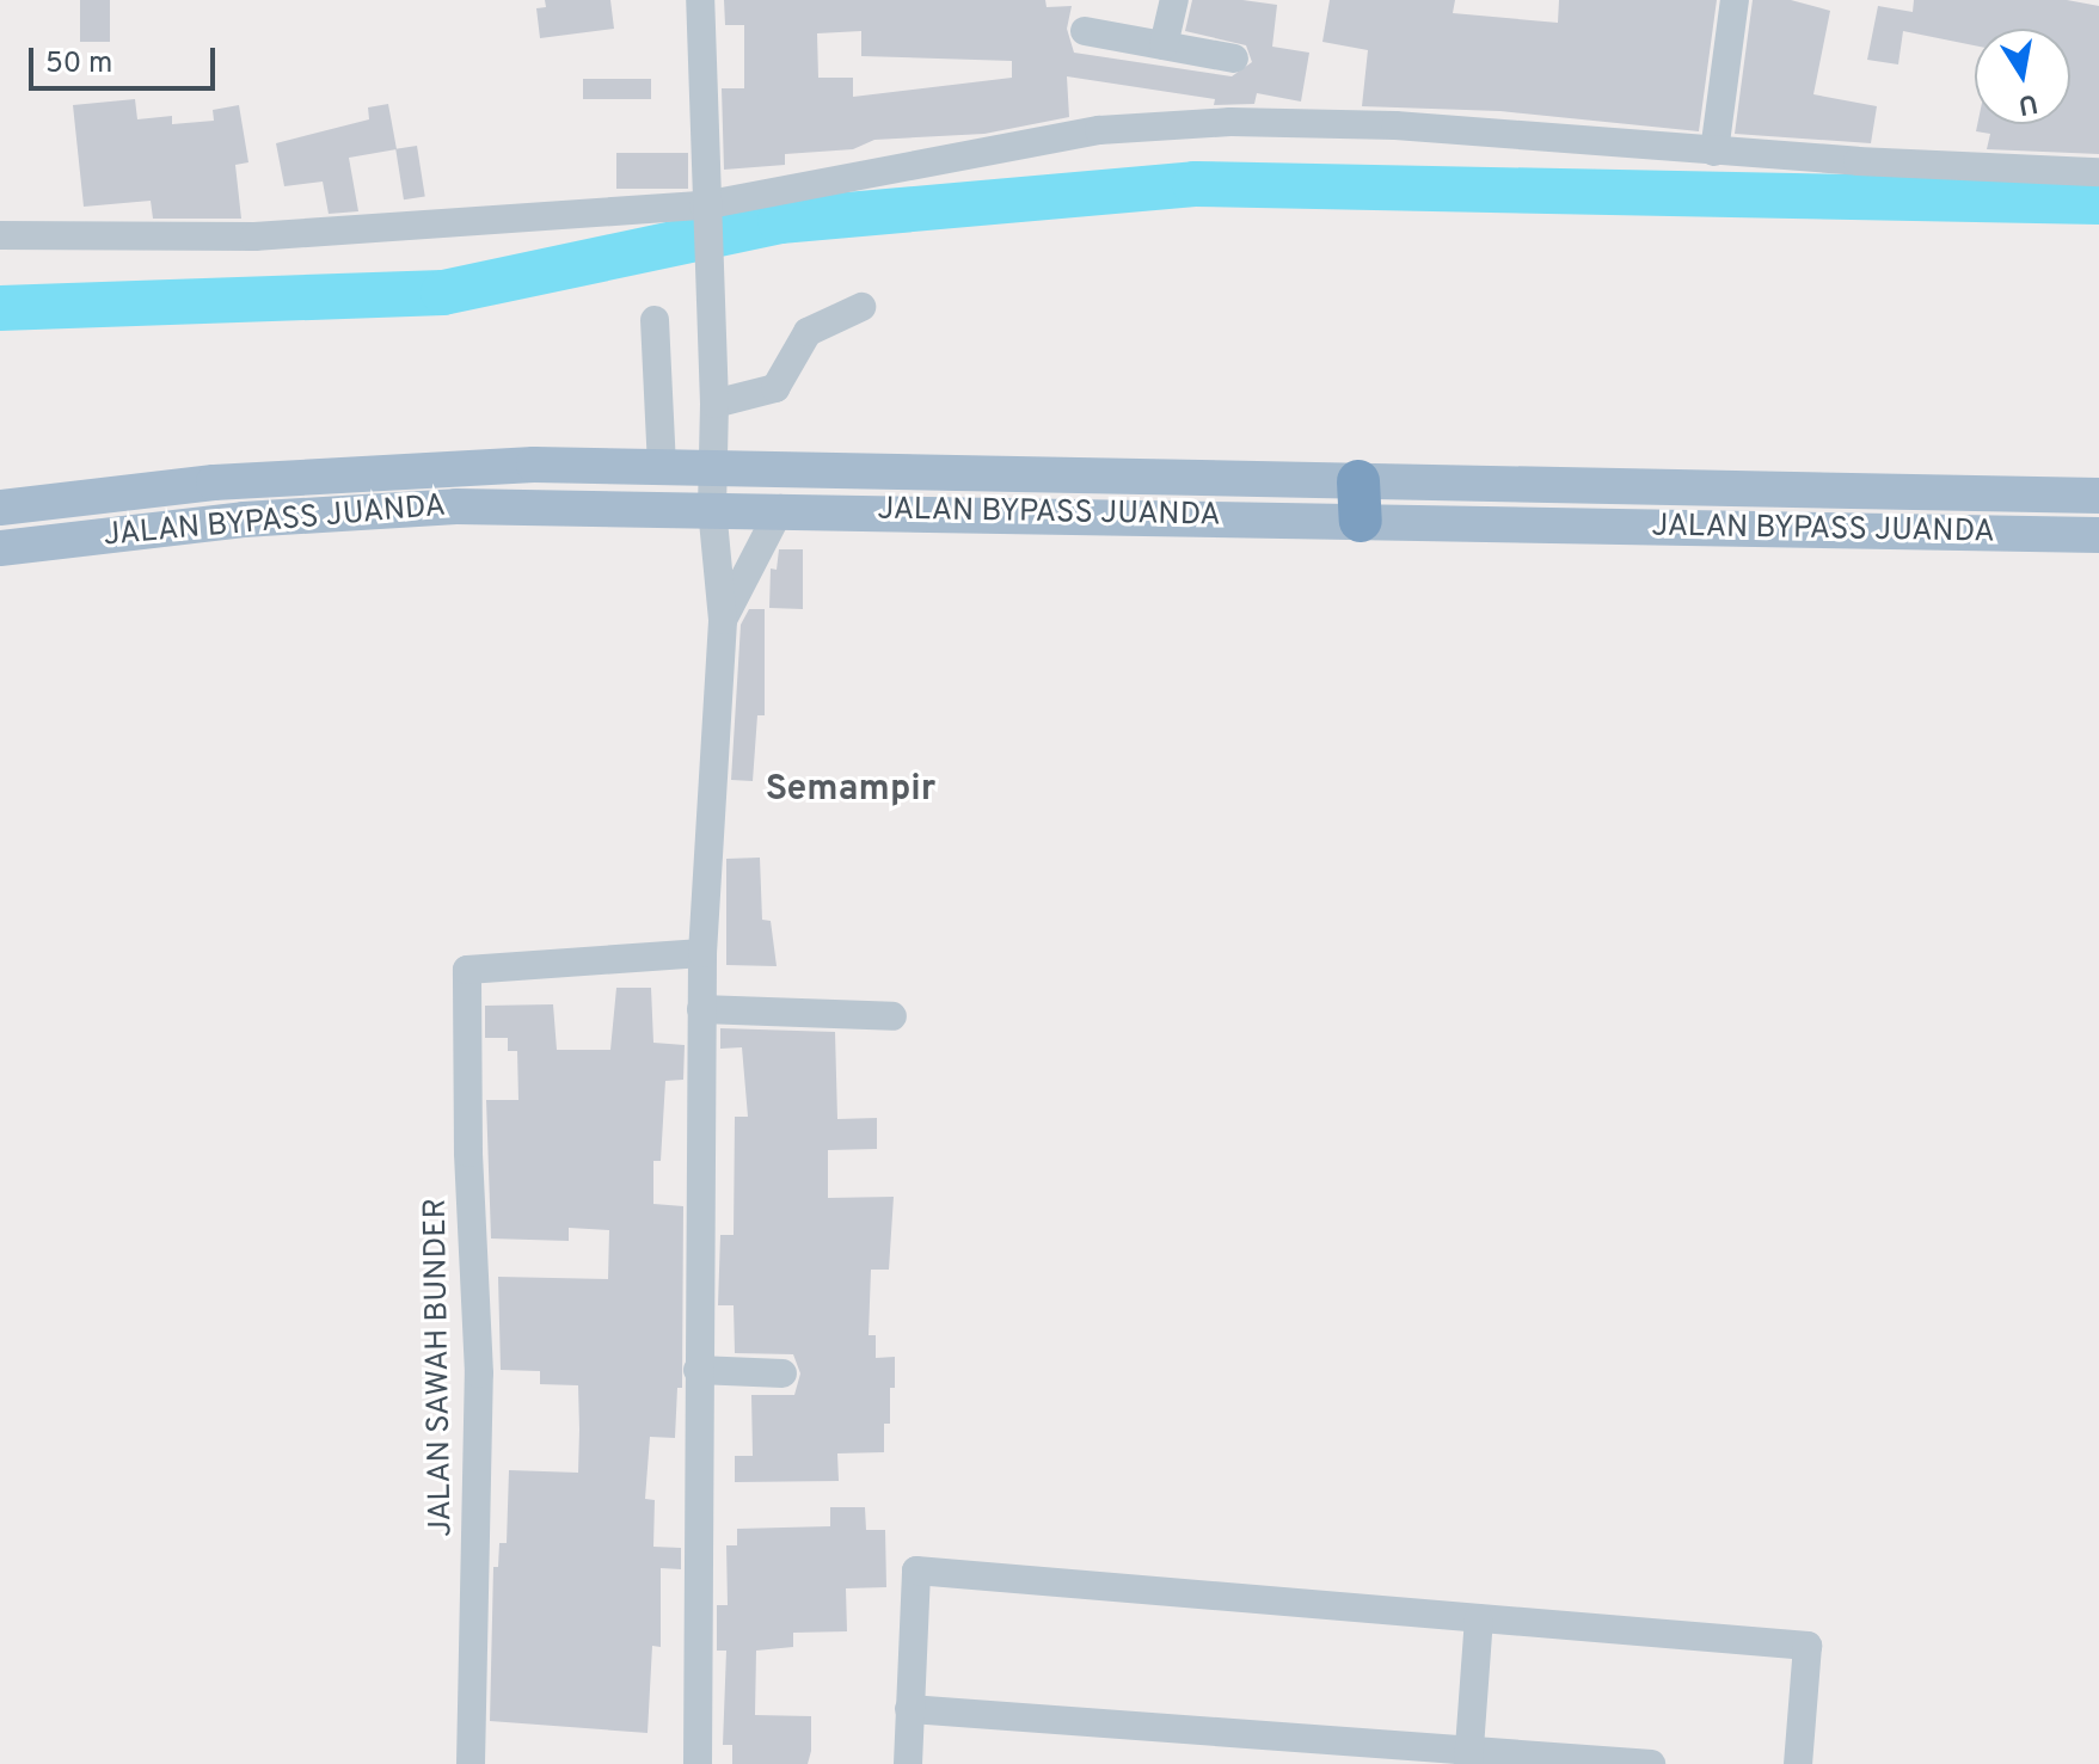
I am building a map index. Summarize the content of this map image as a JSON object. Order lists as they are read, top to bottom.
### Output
{
  "streets": {
    "main road": ["JALAN BYPASS JUANDA"],
    "street": ["JALAN SAWAH BUNDER"]
  },
  "districts": ["Semampir"],
  "scale_bar": "50 m",
  "north": "bottom"
}
